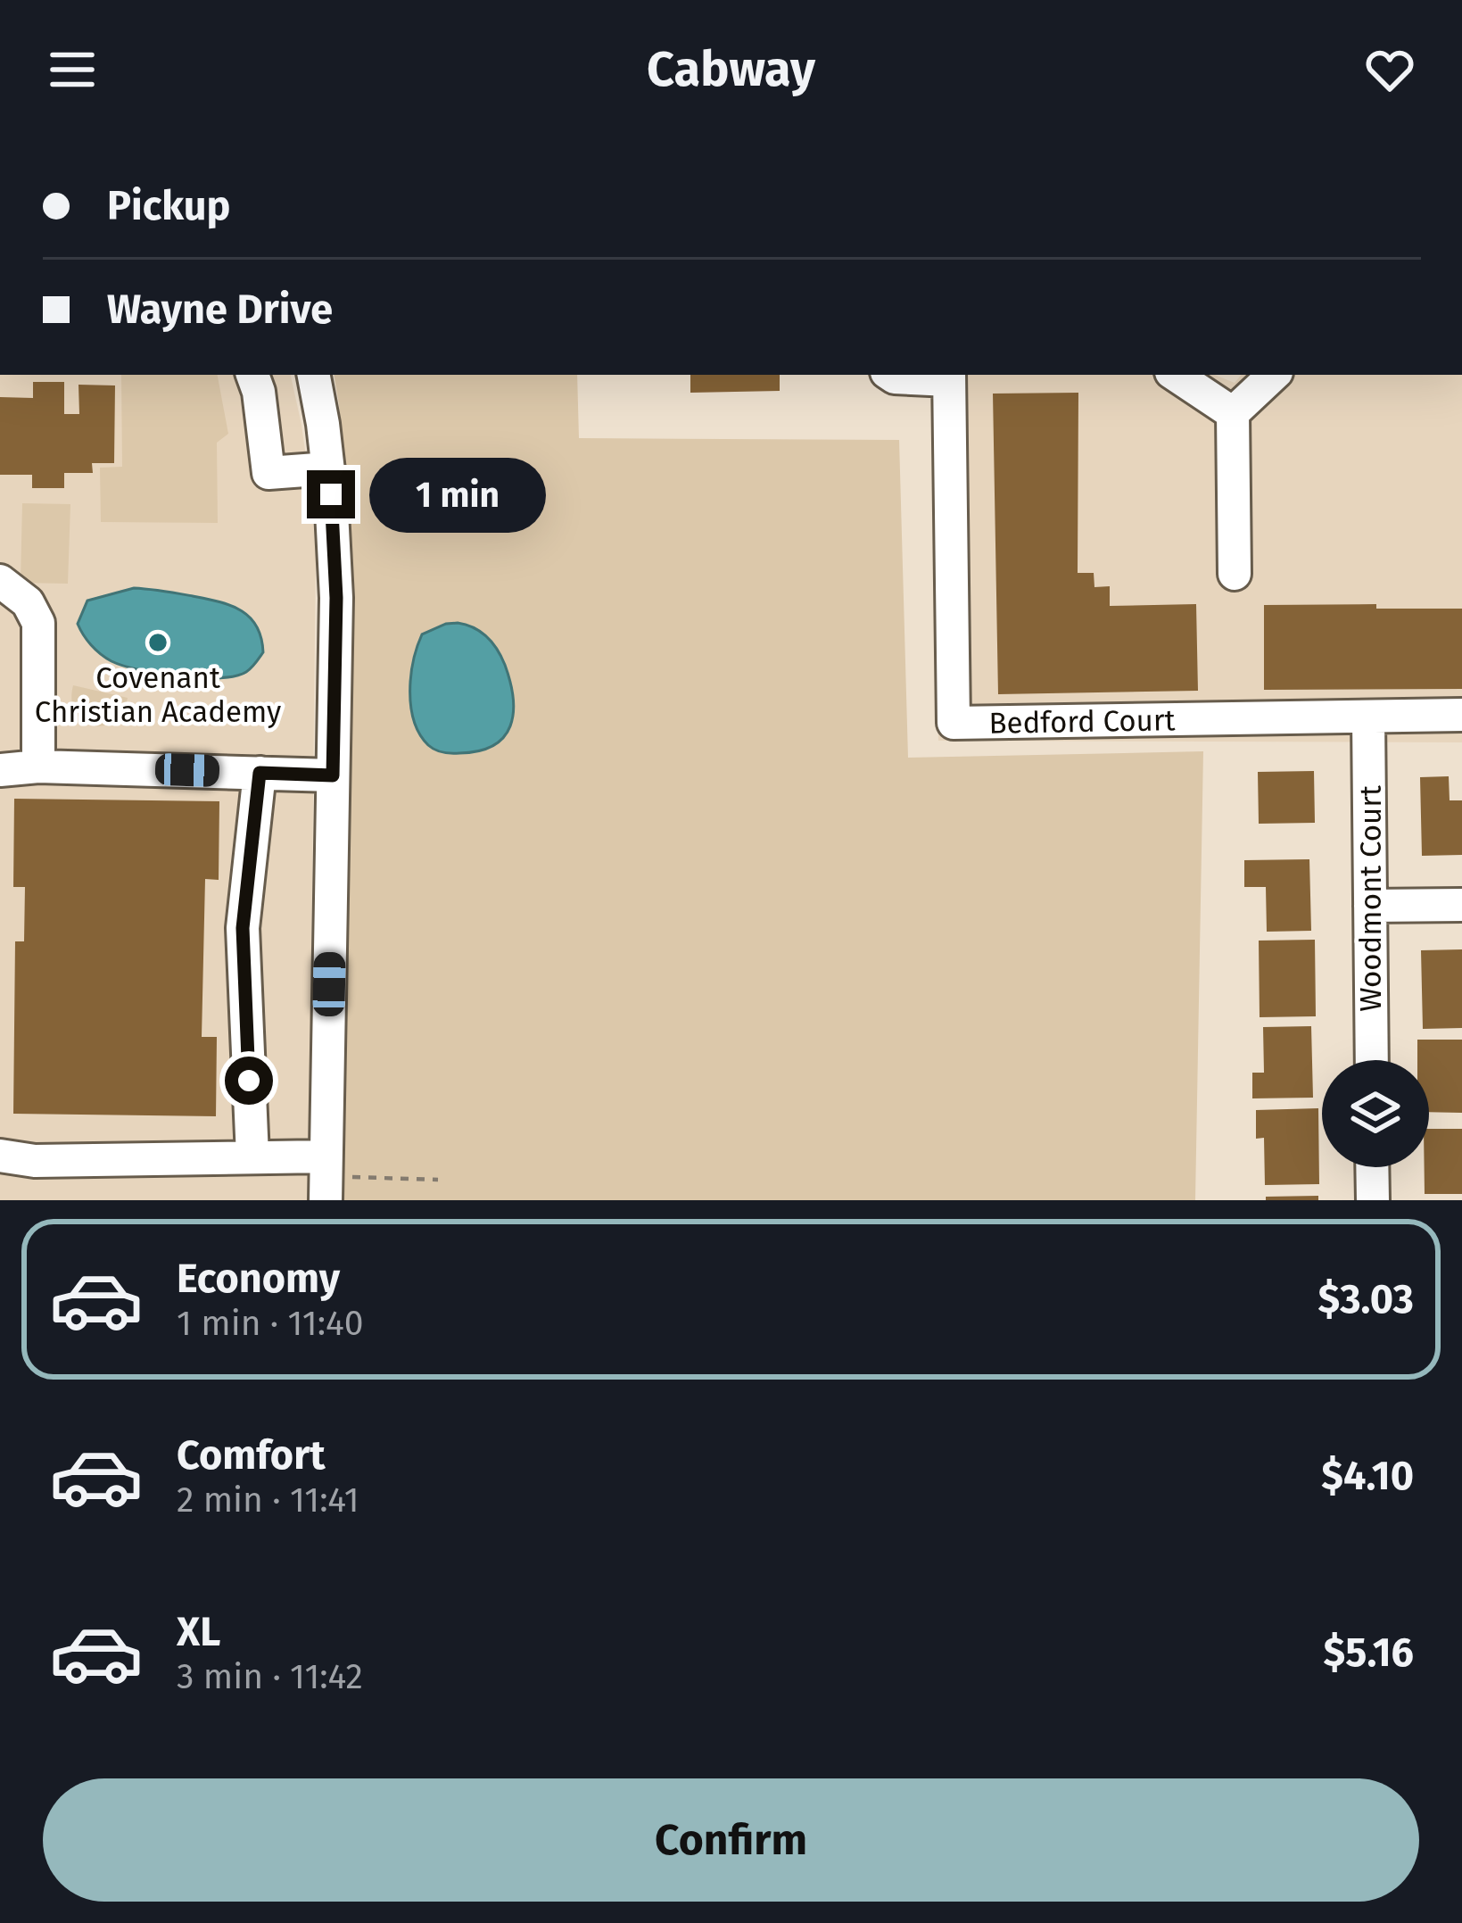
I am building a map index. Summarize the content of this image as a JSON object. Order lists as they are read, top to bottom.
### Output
{
  "streets": {
    "street": ["Bedford Court", "Woodmont Court"]
  },
  "crossings": [
    ["Bedford Court", "Woodmont Court"]
  ],
  "places": ["Covenant Christian Academy"],
  "page": {
    "header": "Cabway",
    "banner": ["Pickup", "Wayne Drive"],
    "bubble": "1 min",
    "list": [
      {
        "name": "Economy",
        "note": "1 min · 11:40",
        "value": "$3.03"
      },
      {
        "name": "Comfort",
        "note": "2 min · 11:41",
        "value": "$4.10"
      },
      {
        "name": "XL",
        "note": "3 min · 11:42",
        "value": "$5.16"
      }
    ],
    "buttons": "Confirm"
  }
}
